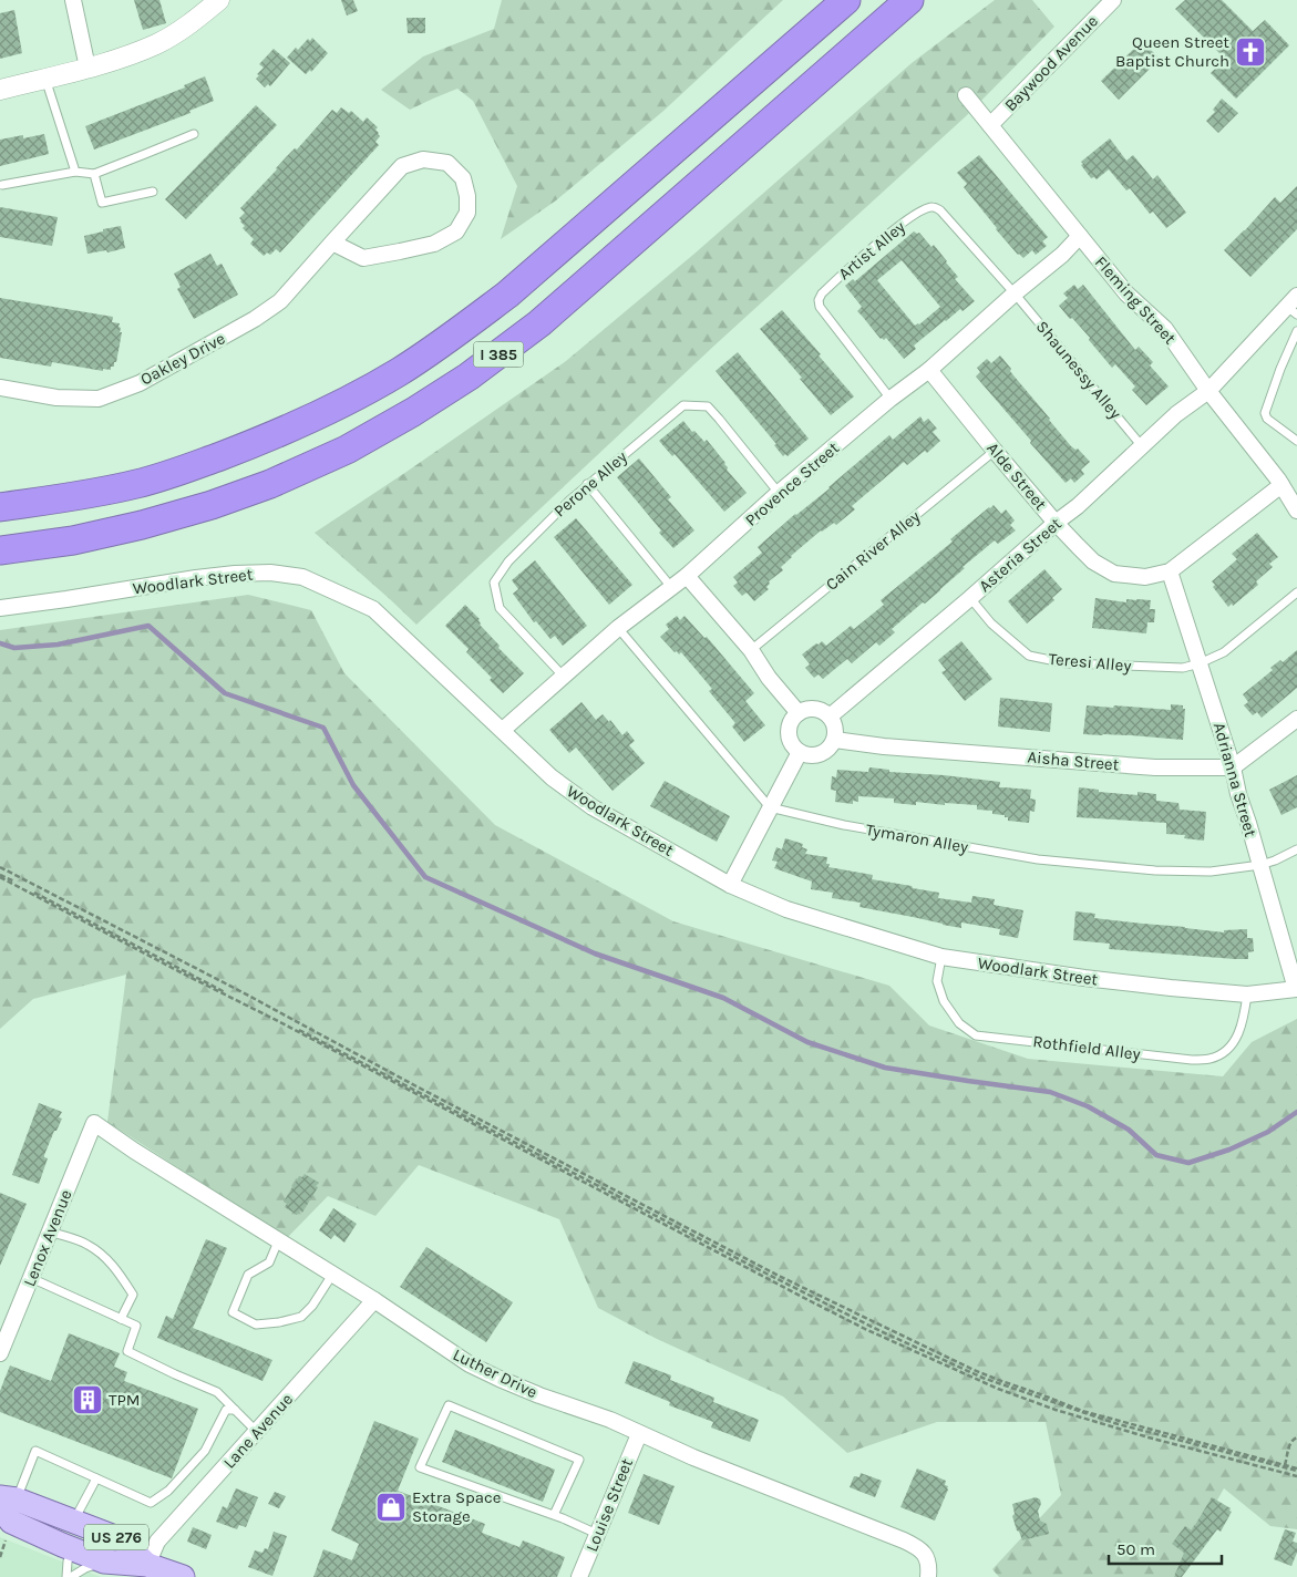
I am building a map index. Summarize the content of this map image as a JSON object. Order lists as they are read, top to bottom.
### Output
{
  "streets": {
    "highway": ["I 385"],
    "main road": ["US 276"],
    "street": [
      "Baywood Avenue",
      "Fleming Street",
      "Oakley Drive",
      "Alde Street",
      "Provence Street",
      "Asteria Street",
      "Woodlark Street",
      "Aisha Street",
      "Adrianna Street",
      "Lenox Avenue",
      "Luther Drive",
      "Lane Avenue",
      "Louise Street"
    ],
    "lane": [
      "Artist Alley",
      "Shaunessy Alley",
      "Perone Alley",
      "Cain River Alley",
      "Teresi Alley",
      "Tymaron Alley",
      "Rothfield Alley"
    ]
  },
  "crossings": [
    ["Baywood Avenue", "Fleming Street"],
    ["Artist Alley", "Shaunessy Alley"],
    ["Artist Alley", "Provence Street"],
    ["Fleming Street", "Alde Street"],
    ["Fleming Street", "Provence Street"],
    ["Fleming Street", "Asteria Street"],
    ["Shaunessy Alley", "Provence Street"],
    ["Shaunessy Alley", "Asteria Street"],
    ["Alde Street", "Provence Street"],
    ["Alde Street", "Cain River Alley"],
    ["Alde Street", "Asteria Street"],
    ["Alde Street", "Adrianna Street"],
    ["Perone Alley", "Provence Street"],
    ["Provence Street", "Woodlark Street"],
    ["Asteria Street", "Teresi Alley"],
    ["Asteria Street", "Aisha Street"],
    ["Woodlark Street", "Adrianna Street"],
    ["Woodlark Street", "Rothfield Alley"],
    ["Teresi Alley", "Adrianna Street"],
    ["Aisha Street", "Adrianna Street"],
    ["Adrianna Street", "Tymaron Alley"],
    ["Lenox Avenue", "Luther Drive"],
    ["Luther Drive", "Lane Avenue"],
    ["Luther Drive", "Louise Street"],
    ["Lane Avenue", "US 276"]
  ],
  "places": {
    "church": ["Queen Street Baptist Church"],
    "building": ["TPM"],
    "shop": ["Extra Space Storage"]
  },
  "scale_bar": "50 m"
}
